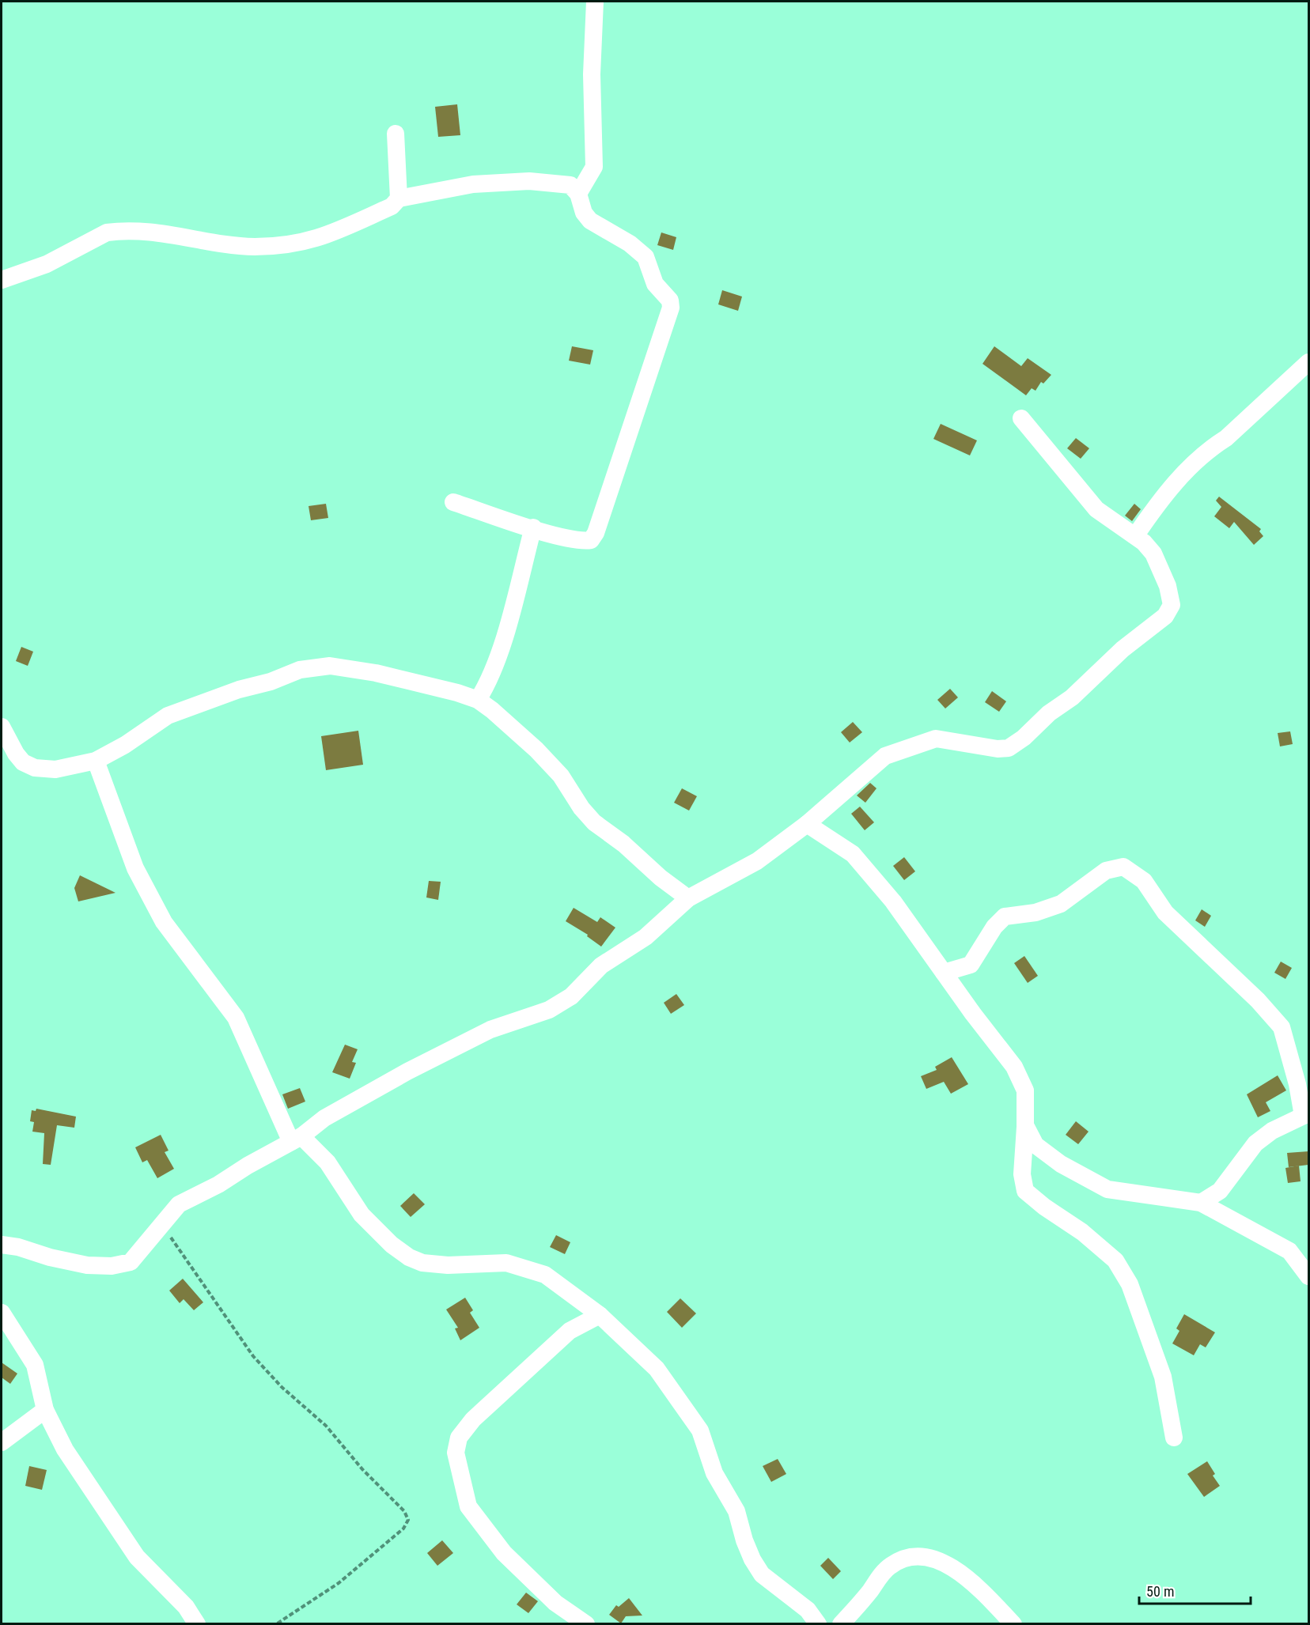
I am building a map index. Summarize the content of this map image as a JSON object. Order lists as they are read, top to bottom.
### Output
{
  "scale_bar": "50 m"
}
